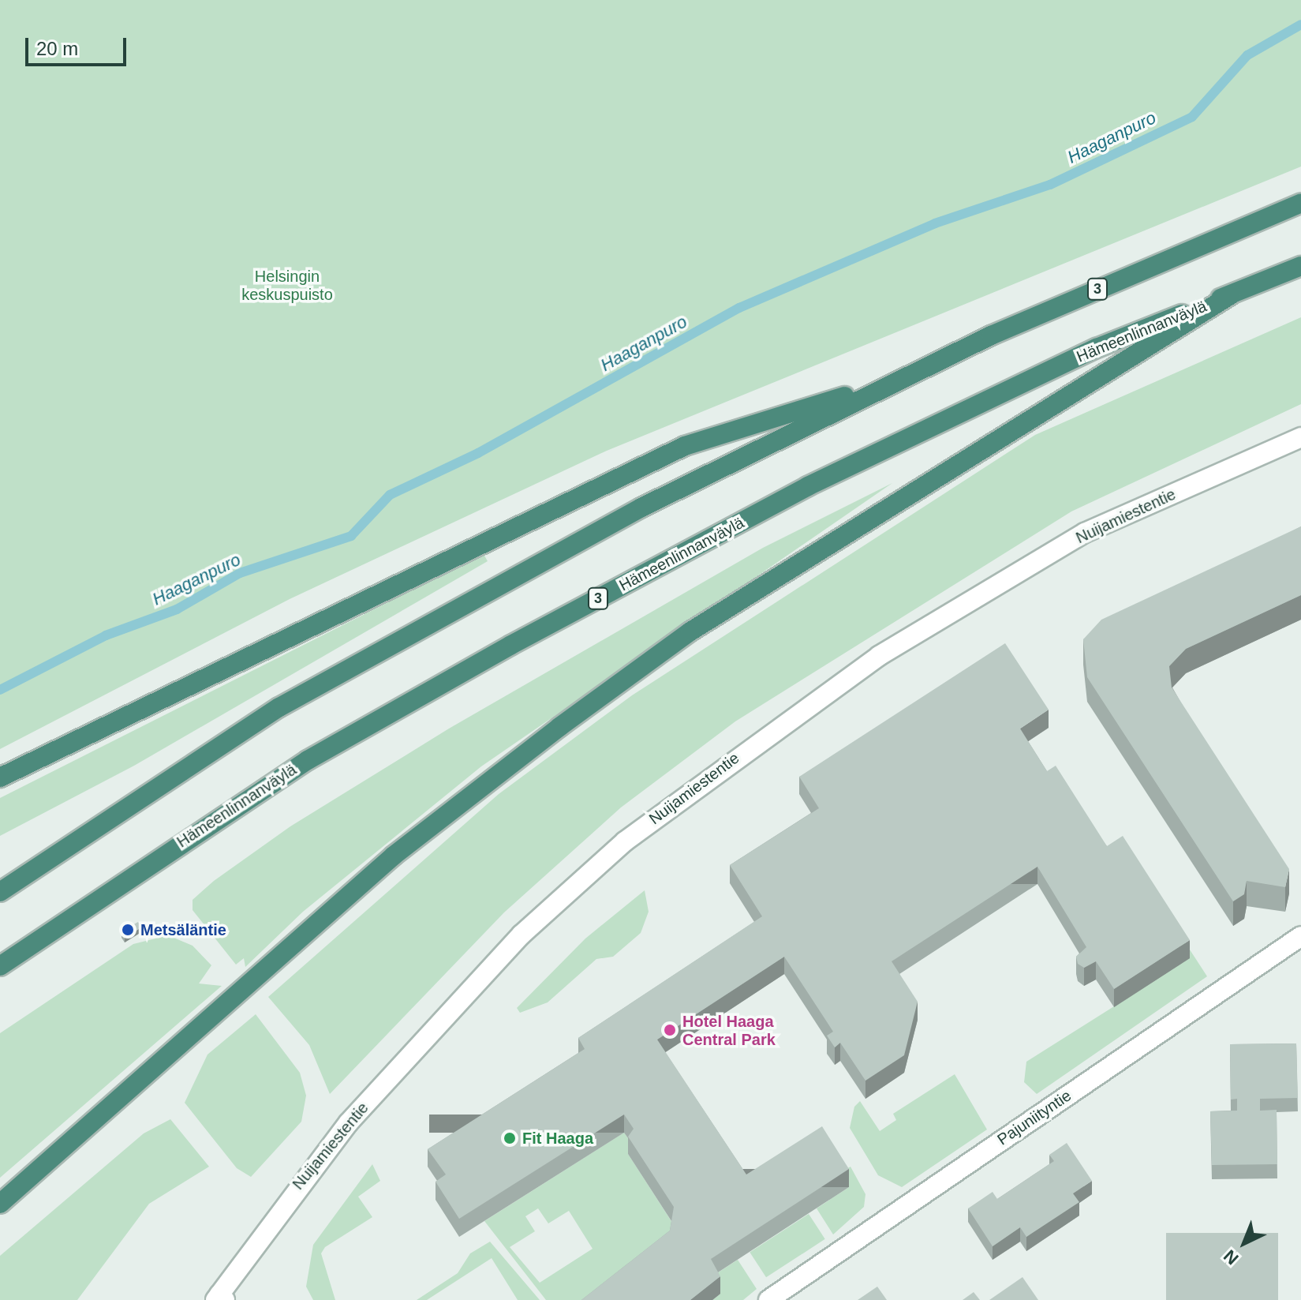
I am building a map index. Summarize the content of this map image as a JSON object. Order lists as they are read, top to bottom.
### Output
{
  "streets": {
    "highway": ["3", "Hämeenlinnanväylä"],
    "street": ["Nuijamiestentie", "Pajuniityntie"]
  },
  "water": ["Haaganpuro"],
  "parks": ["Helsingin keskuspuisto"],
  "places": ["Metsäläntie", "Hotel Haaga Central Park", "Fit Haaga"],
  "scale_bar": "20 m",
  "north": "bottom left"
}
